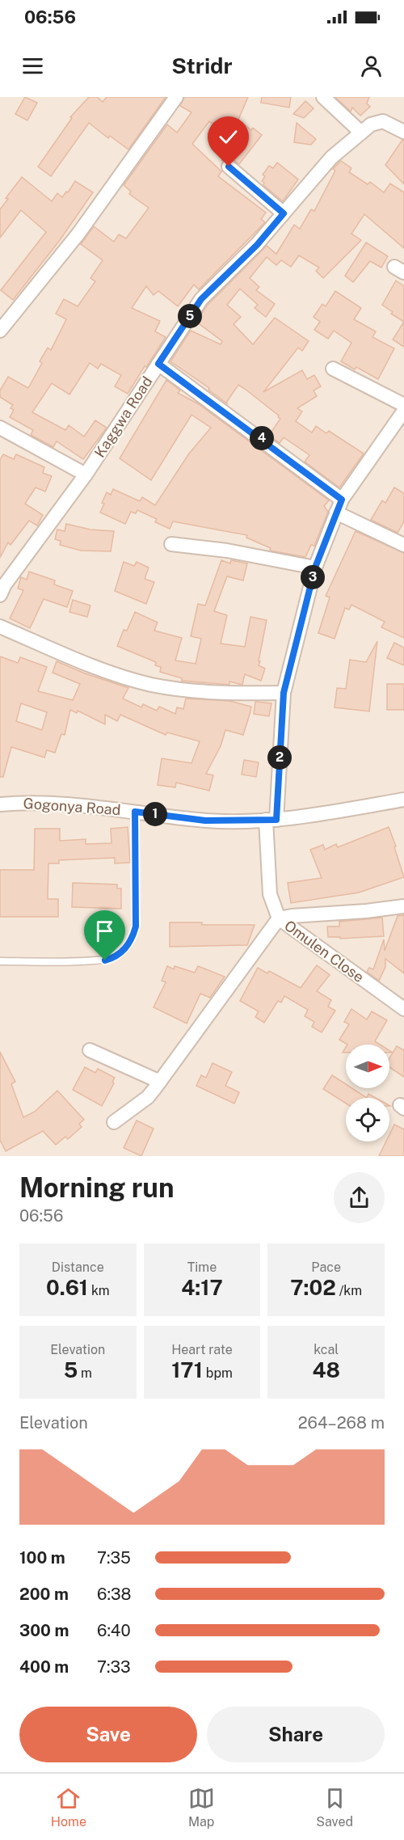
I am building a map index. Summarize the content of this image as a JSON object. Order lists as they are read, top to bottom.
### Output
{
  "streets": {
    "street": ["Kaggwa Road", "Gogonya Road", "Omulen Close"]
  },
  "crossings": [
    ["Gogonya Road", "Omulen Close"]
  ],
  "north": "right",
  "page": {
    "status": "06:56",
    "header": "Stridr",
    "pins": [
      "5",
      "4",
      "3",
      "2",
      "1"
    ],
    "heading": ["Morning run", "06:56"],
    "stats": [
      ["Distance", "0.61 km"],
      ["Time", "4:17"],
      ["Pace", "7:02 /km"],
      ["Elevation", "5 m"],
      ["Heart rate", "171 bpm"],
      ["kcal", "48"]
    ],
    "chart": ["Elevation", "264–268 m"],
    "list": [
      {
        "name": "100 m",
        "note": "7:35"
      },
      {
        "name": "200 m",
        "note": "6:38"
      },
      {
        "name": "300 m",
        "note": "6:40"
      },
      {
        "name": "400 m",
        "note": "7:33"
      }
    ],
    "buttons": ["Save", "Share"],
    "tabs": ["Home", "Map", "Saved"]
  }
}
